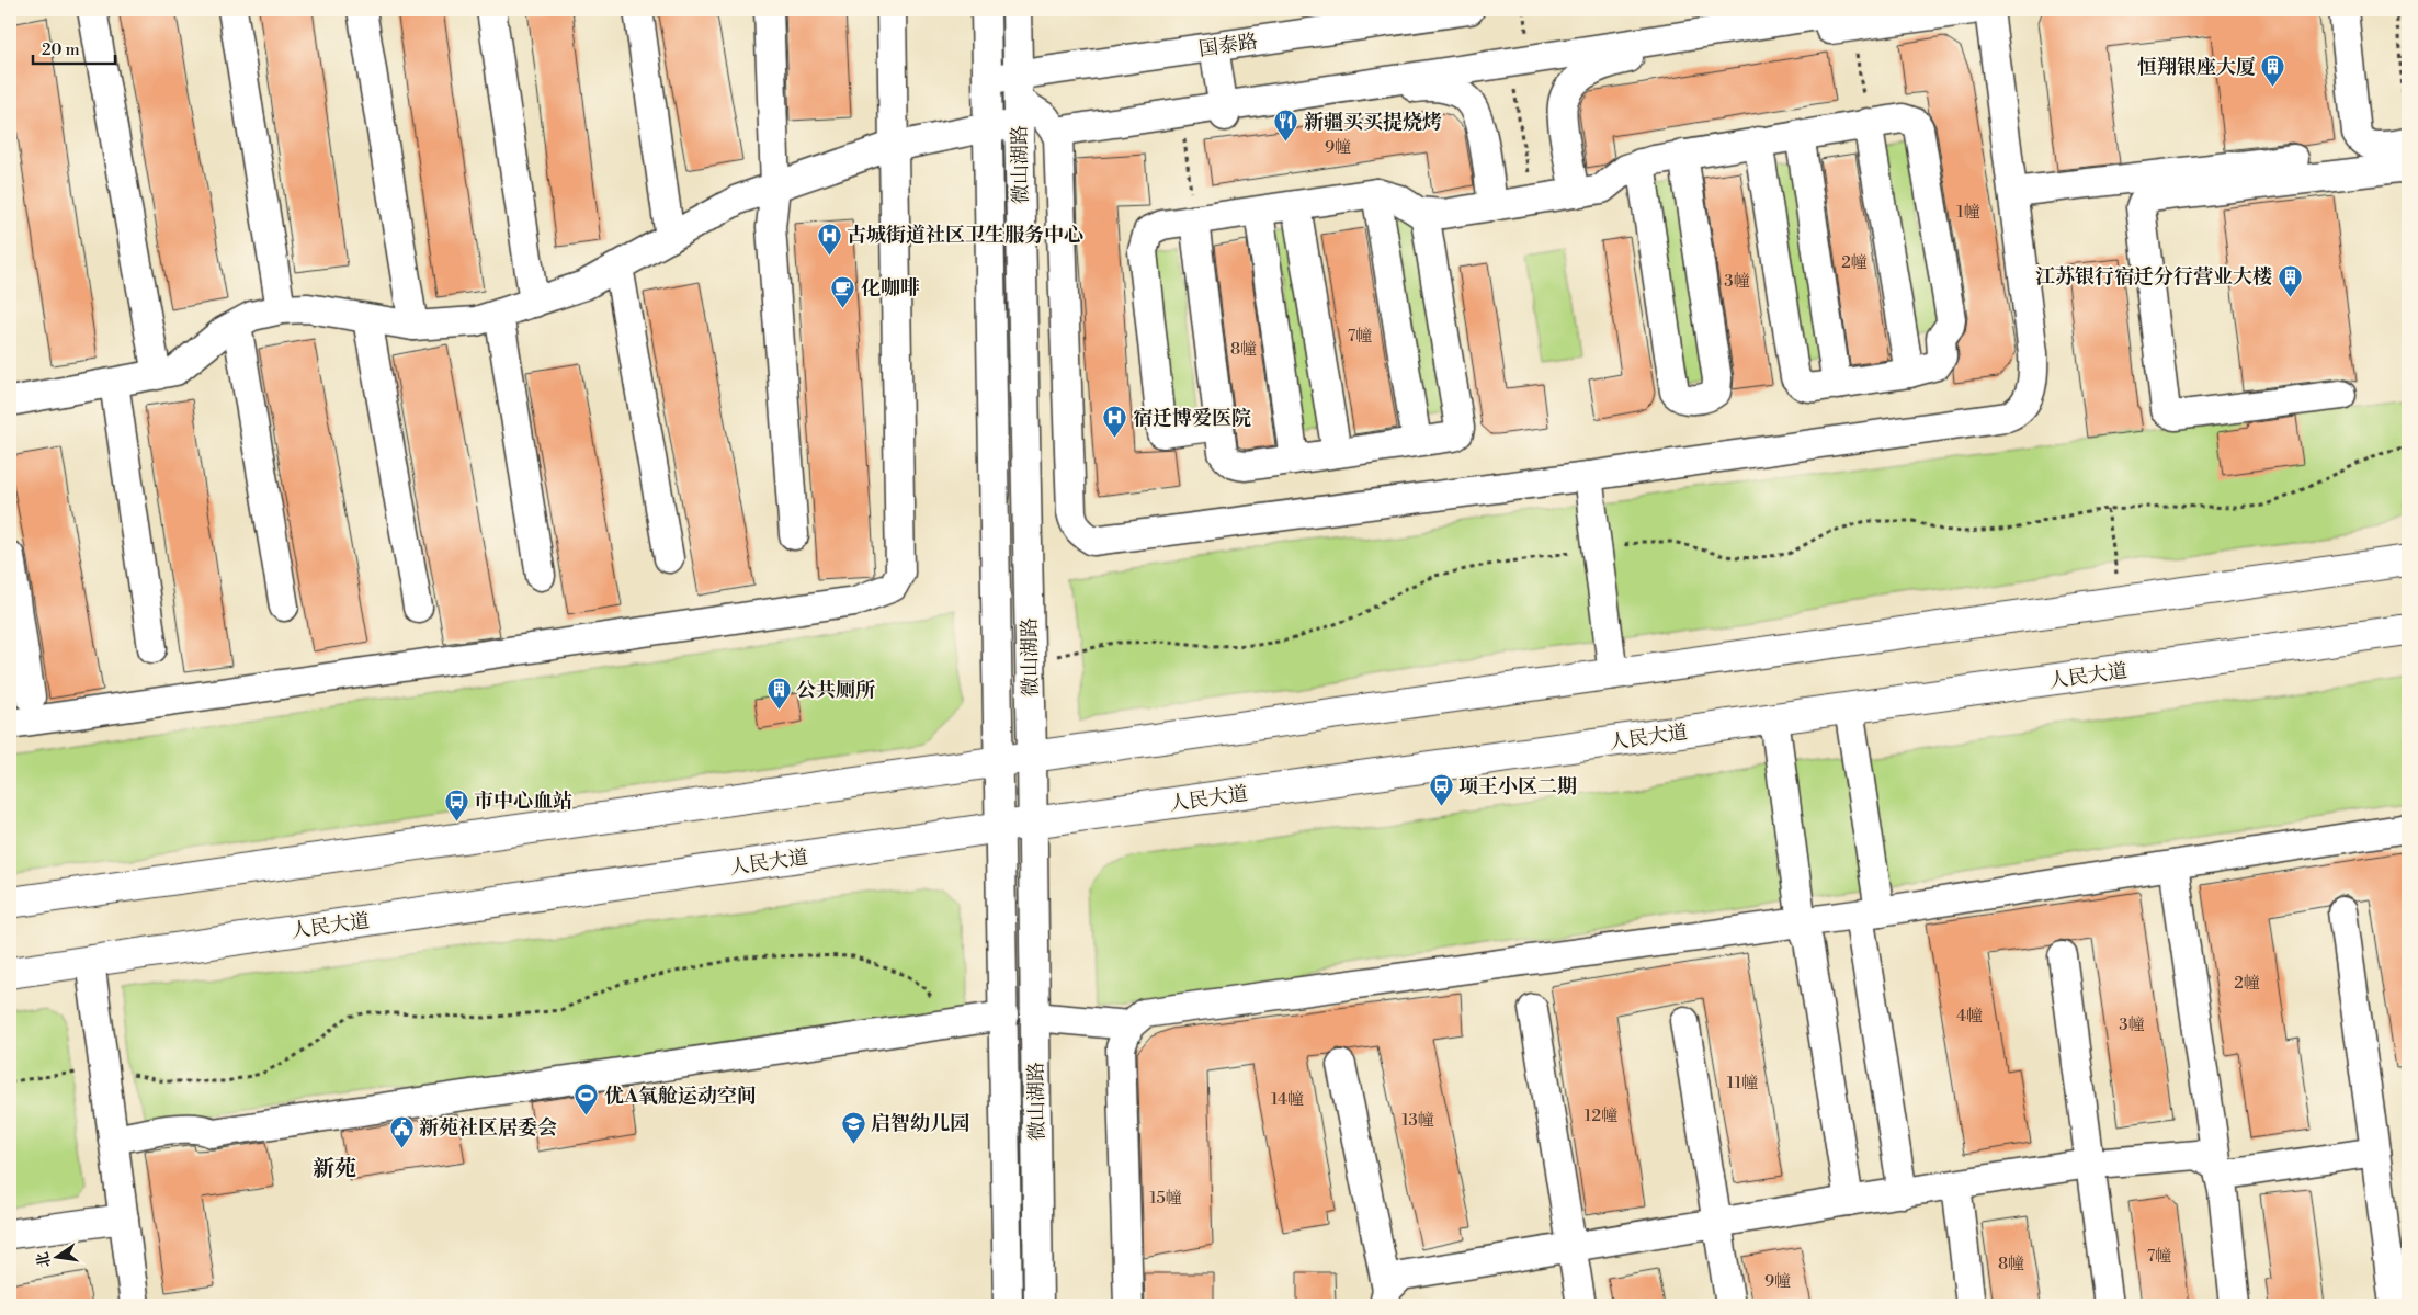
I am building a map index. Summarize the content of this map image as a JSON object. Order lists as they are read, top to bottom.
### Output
{
  "streets": {
    "main road": ["人民大道"],
    "street": ["国泰路", "微山湖路"]
  },
  "crossings": [
    ["国泰路", "微山湖路"],
    ["微山湖路", "人民大道"]
  ],
  "districts": ["新苑"],
  "places": {
    "building": ["恒翔银座大厦", "江苏银行宿迁分行营业大楼", "公共厕所"],
    "restaurant": ["新疆买买提烧烤"],
    "hospital": ["古城街道社区卫生服务中心", "宿迁博爱医院"],
    "cafe": ["化咖啡"],
    "bus stop": ["项王小区二期", "市中心血站"],
    "sports": ["优A氧舱运动空间"],
    "school or university": ["启智幼儿园"],
    "public building": ["新苑社区居委会"]
  },
  "house_numbers": [
    "9幢",
    "1幢",
    "2幢",
    "3幢",
    "7幢",
    "8幢",
    "2幢",
    "4幢",
    "3幢",
    "11幢",
    "14幢",
    "12幢",
    "13幢",
    "15幢",
    "7幢",
    "8幢",
    "9幢"
  ],
  "scale_bar": "20 m",
  "north": "left"
}
